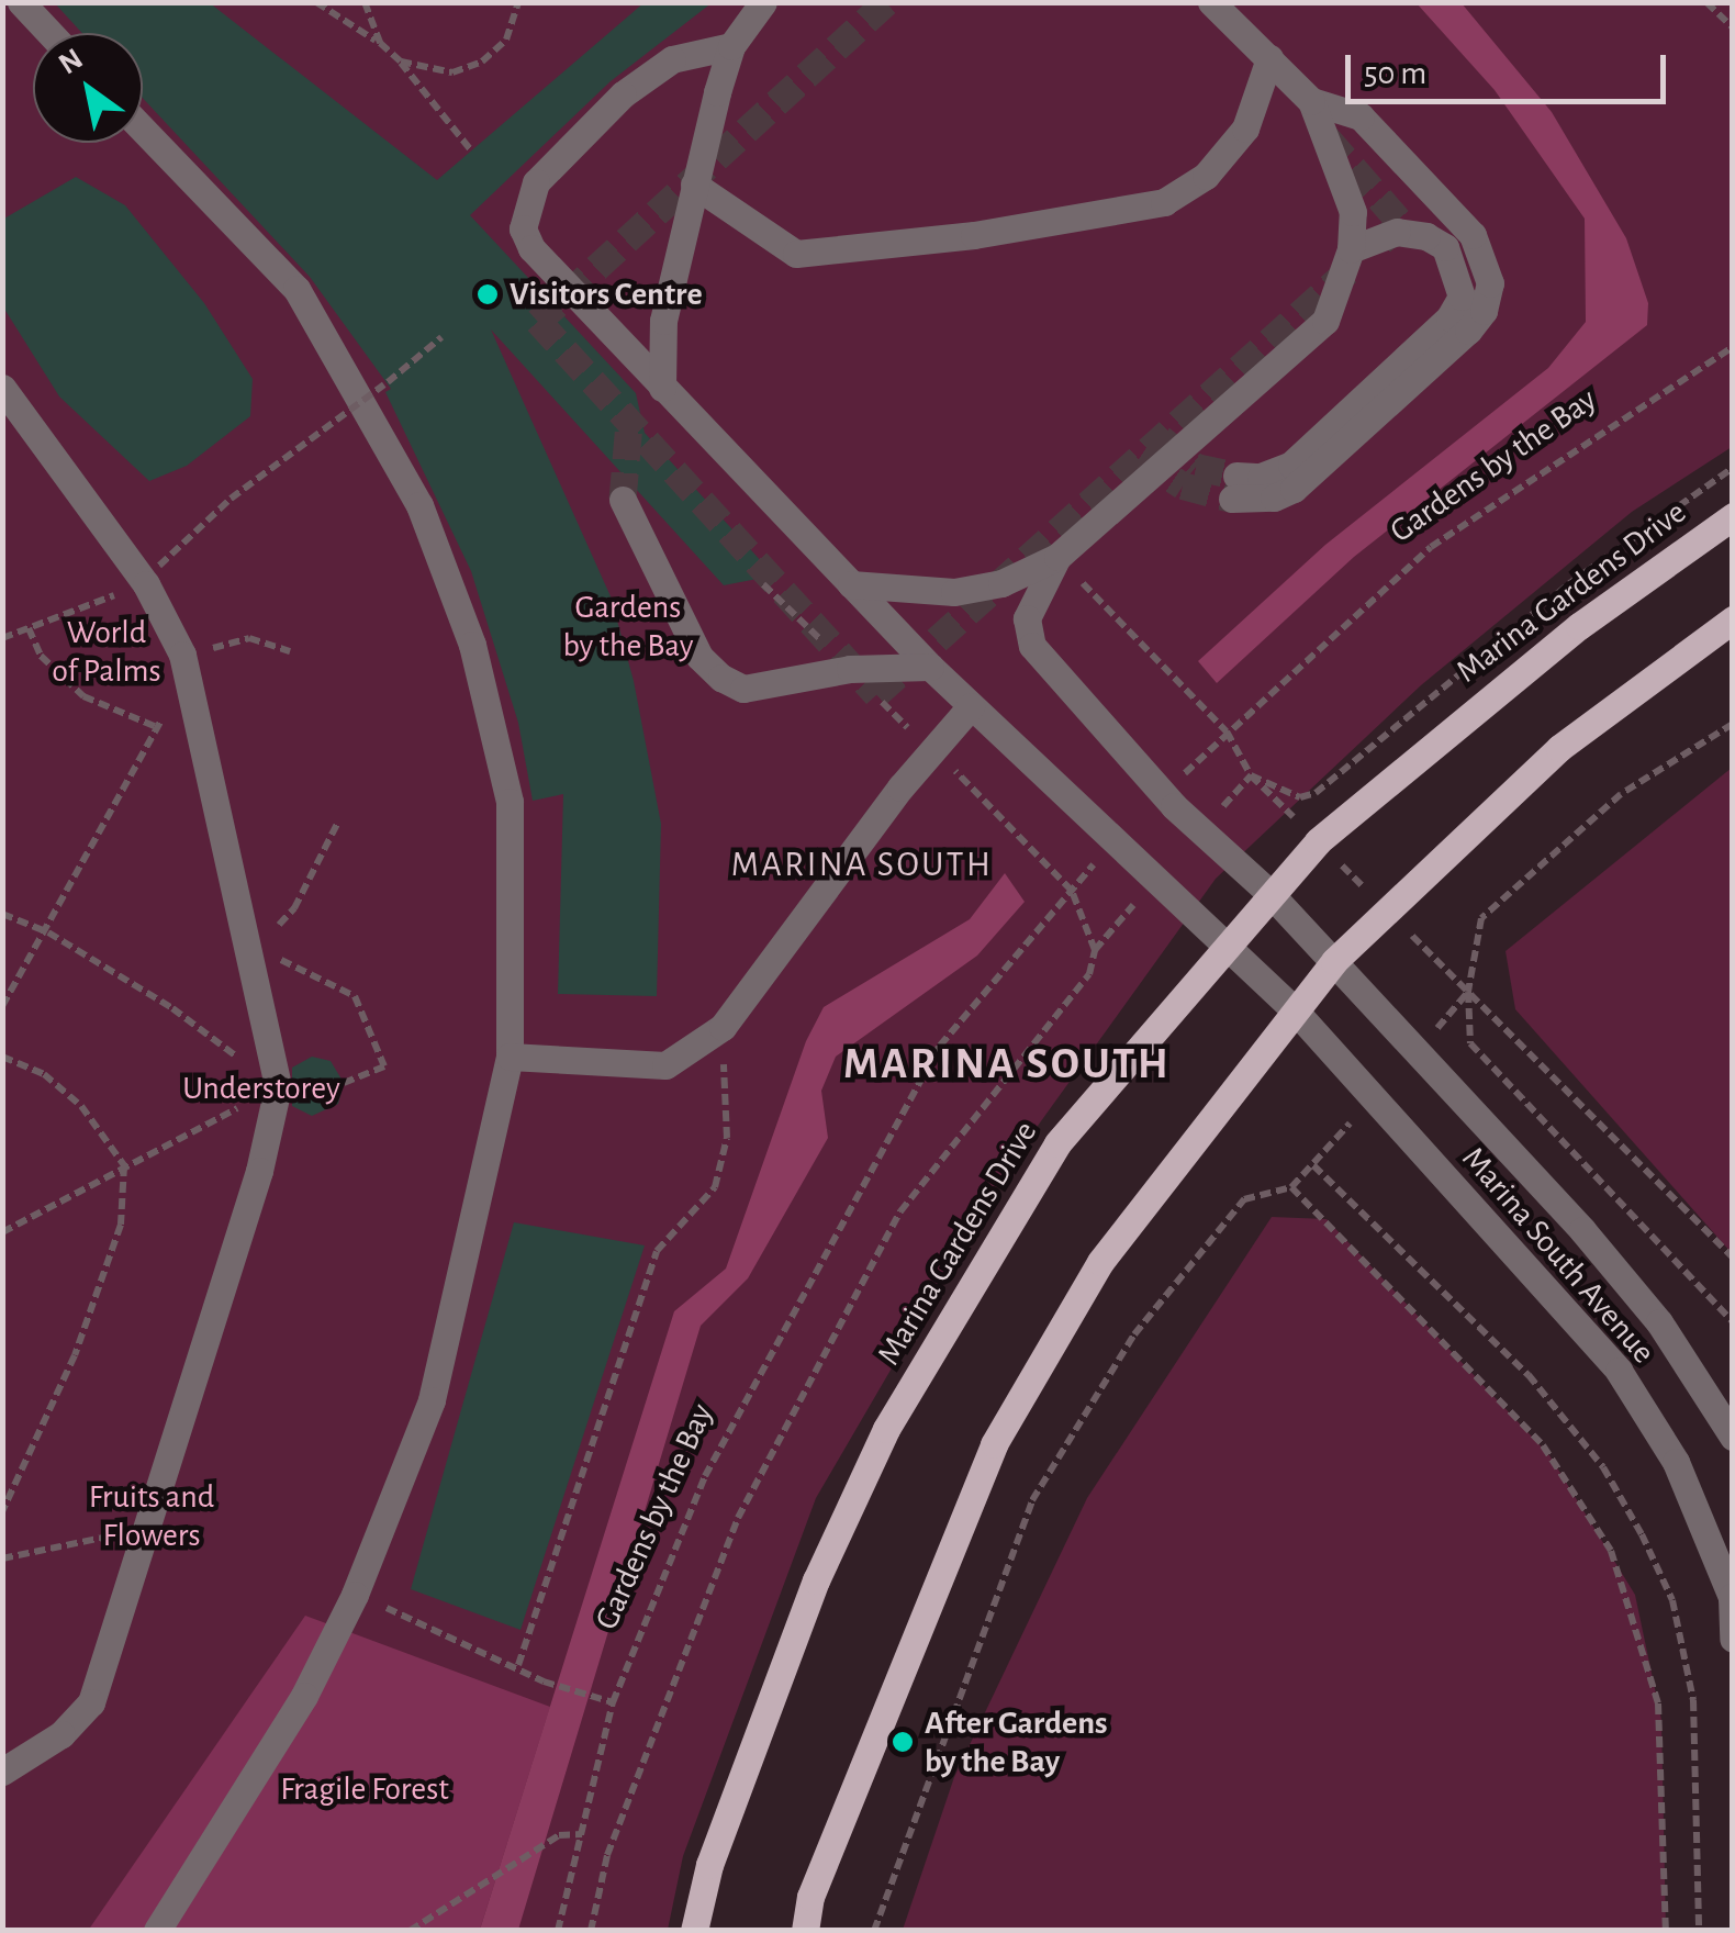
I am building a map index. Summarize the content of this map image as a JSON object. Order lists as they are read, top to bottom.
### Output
{
  "streets": {
    "main road": ["Marina Gardens Drive"],
    "street": ["Marina South Avenue"],
    "path": ["Gardens by the Bay"]
  },
  "districts": ["MARINA SOUTH", "MARINA SOUTH"],
  "parks": [
    "Gardens by the Bay",
    "World of Palms",
    "Understorey",
    "Fruits and Flowers",
    "Fragile Forest"
  ],
  "places": ["Visitors Centre", "After Gardens by the Bay"],
  "scale_bar": "50 m",
  "north": "top left"
}
